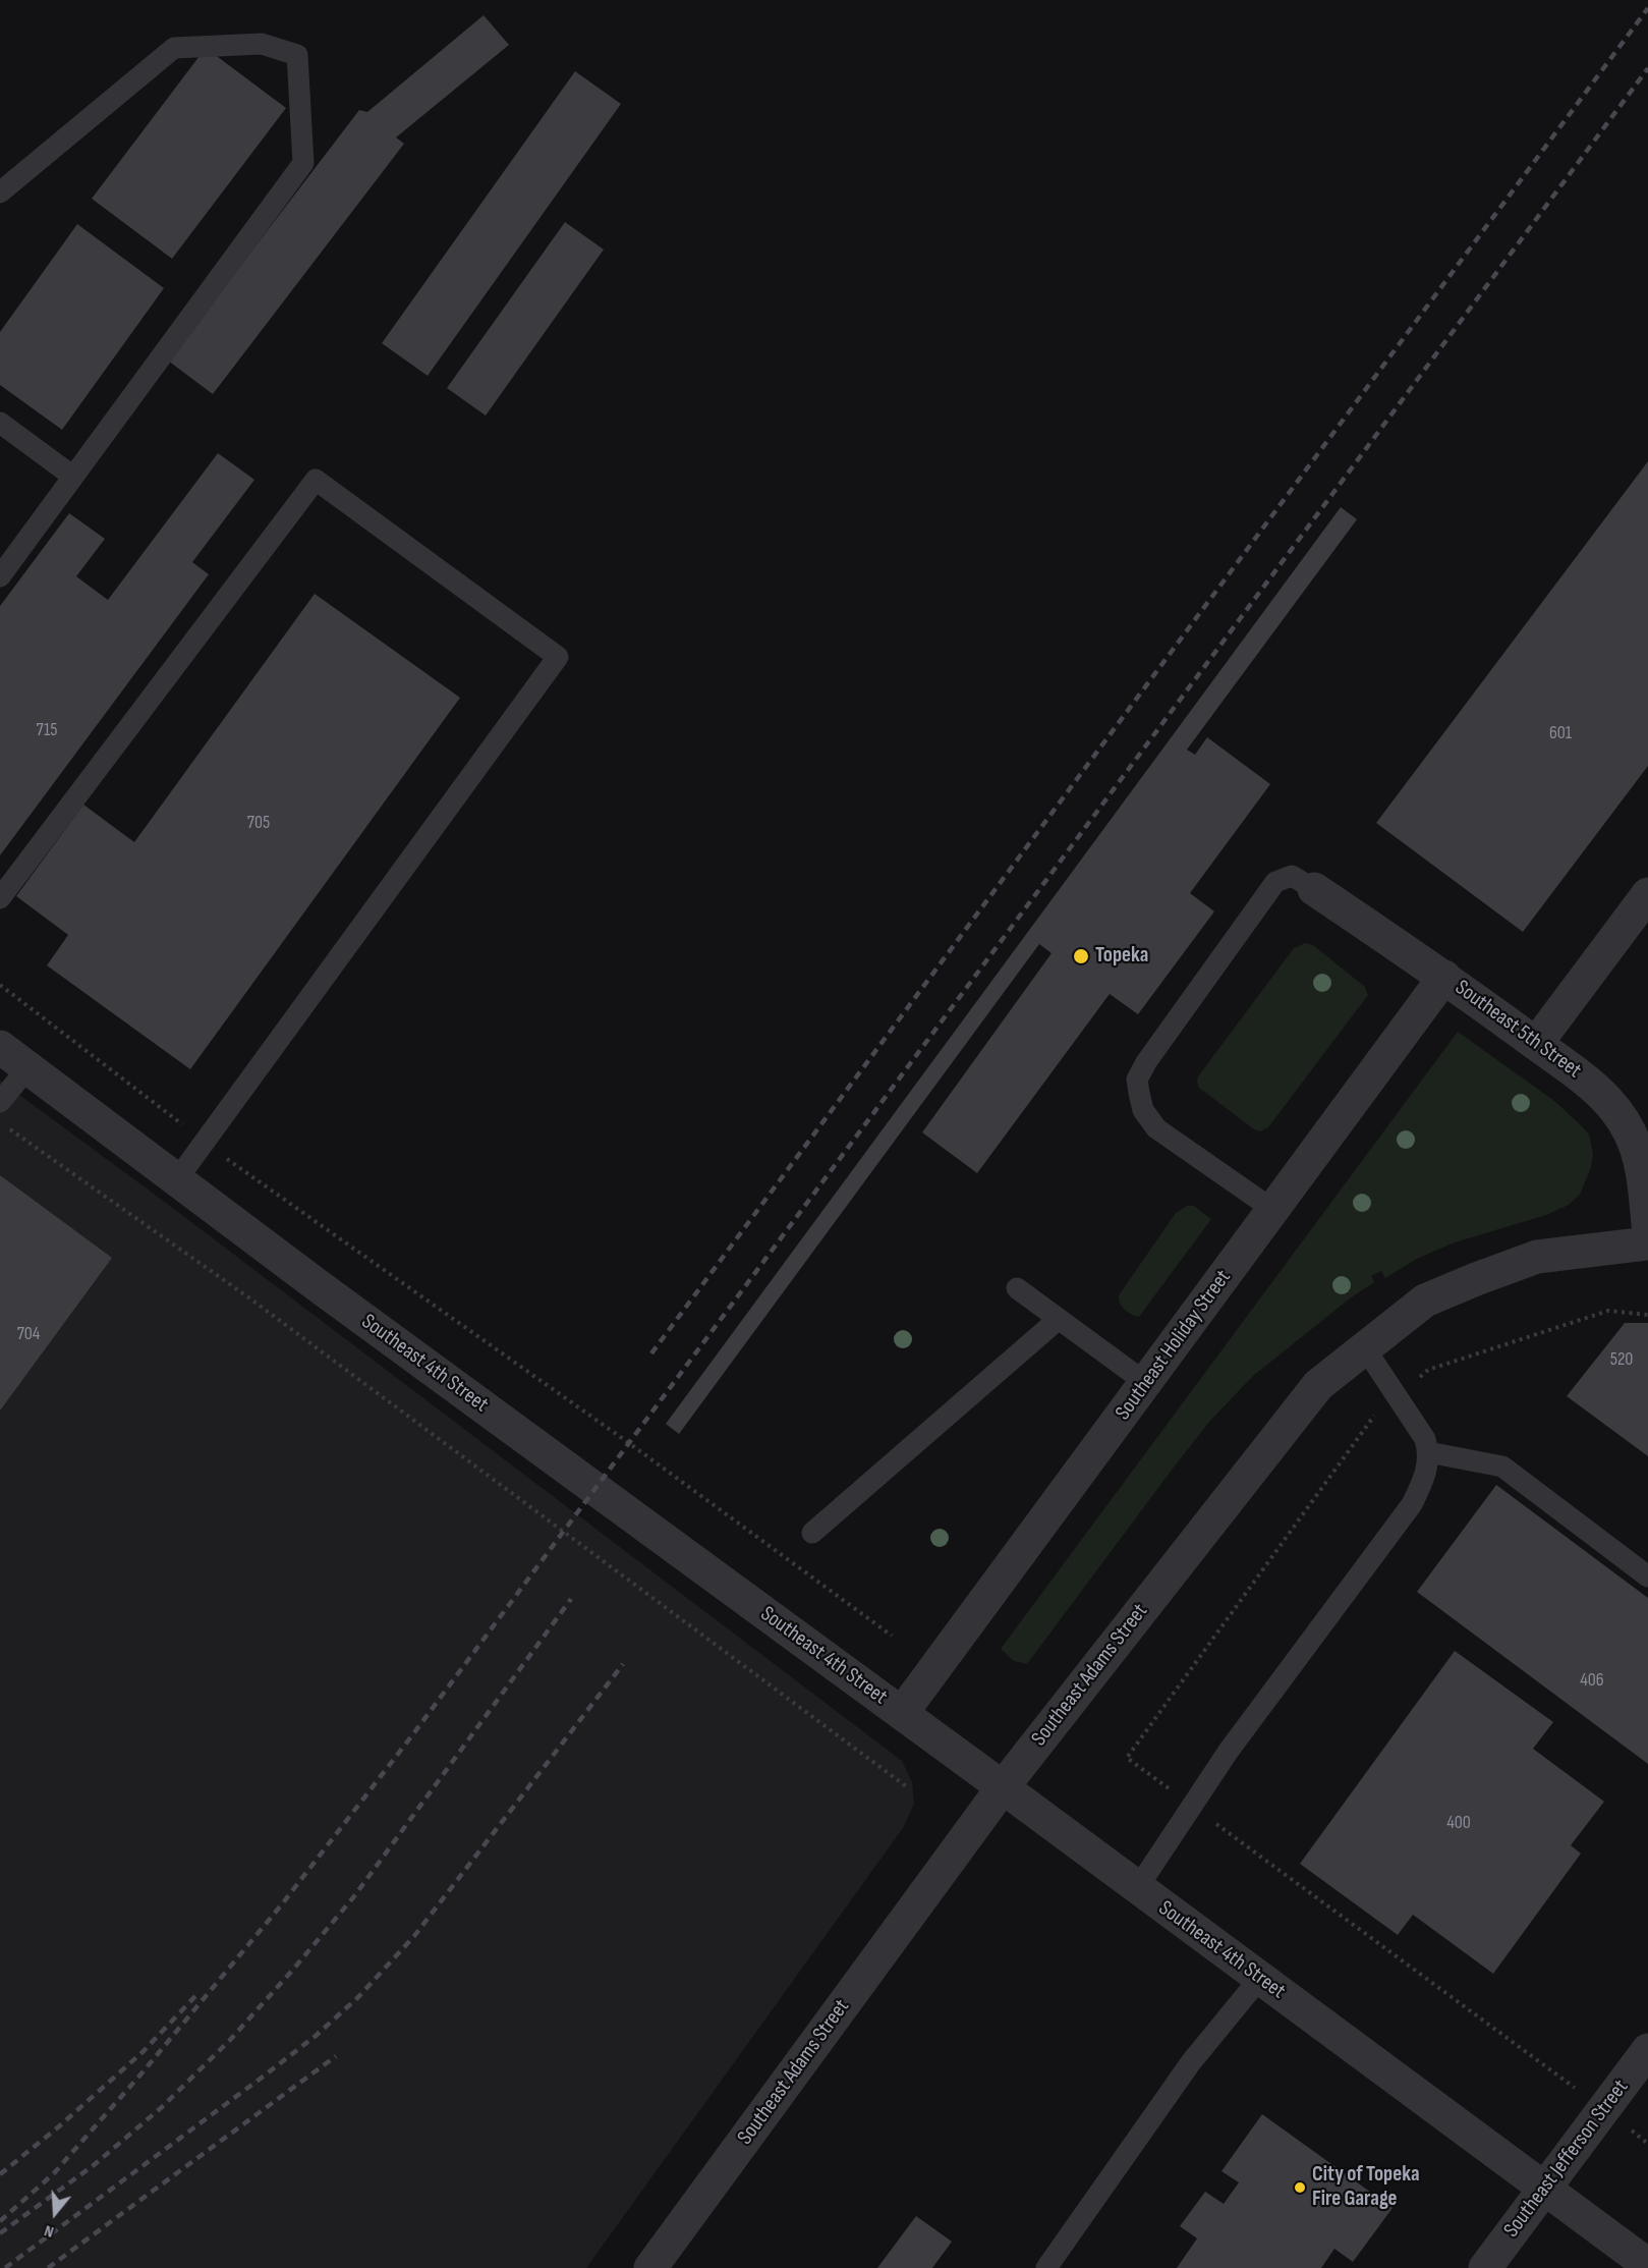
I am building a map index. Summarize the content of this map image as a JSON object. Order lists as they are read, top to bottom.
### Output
{
  "streets": {
    "street": [
      "Southeast 5th Street",
      "Southeast Holiday Street",
      "Southeast 4th Street",
      "Southeast Adams Street",
      "Southeast Jefferson Street"
    ]
  },
  "crossings": [
    ["Southeast 5th Street", "Southeast Holiday Street"],
    ["Southeast Holiday Street", "Southeast 4th Street"],
    ["Southeast 4th Street", "Southeast Adams Street"],
    ["Southeast 4th Street", "Southeast Jefferson Street"]
  ],
  "places": ["Topeka", "City of Topeka Fire Garage"],
  "house_numbers": [
    "715",
    "601",
    "705",
    "704",
    "520",
    "406",
    "400"
  ],
  "north": "bottom"
}
